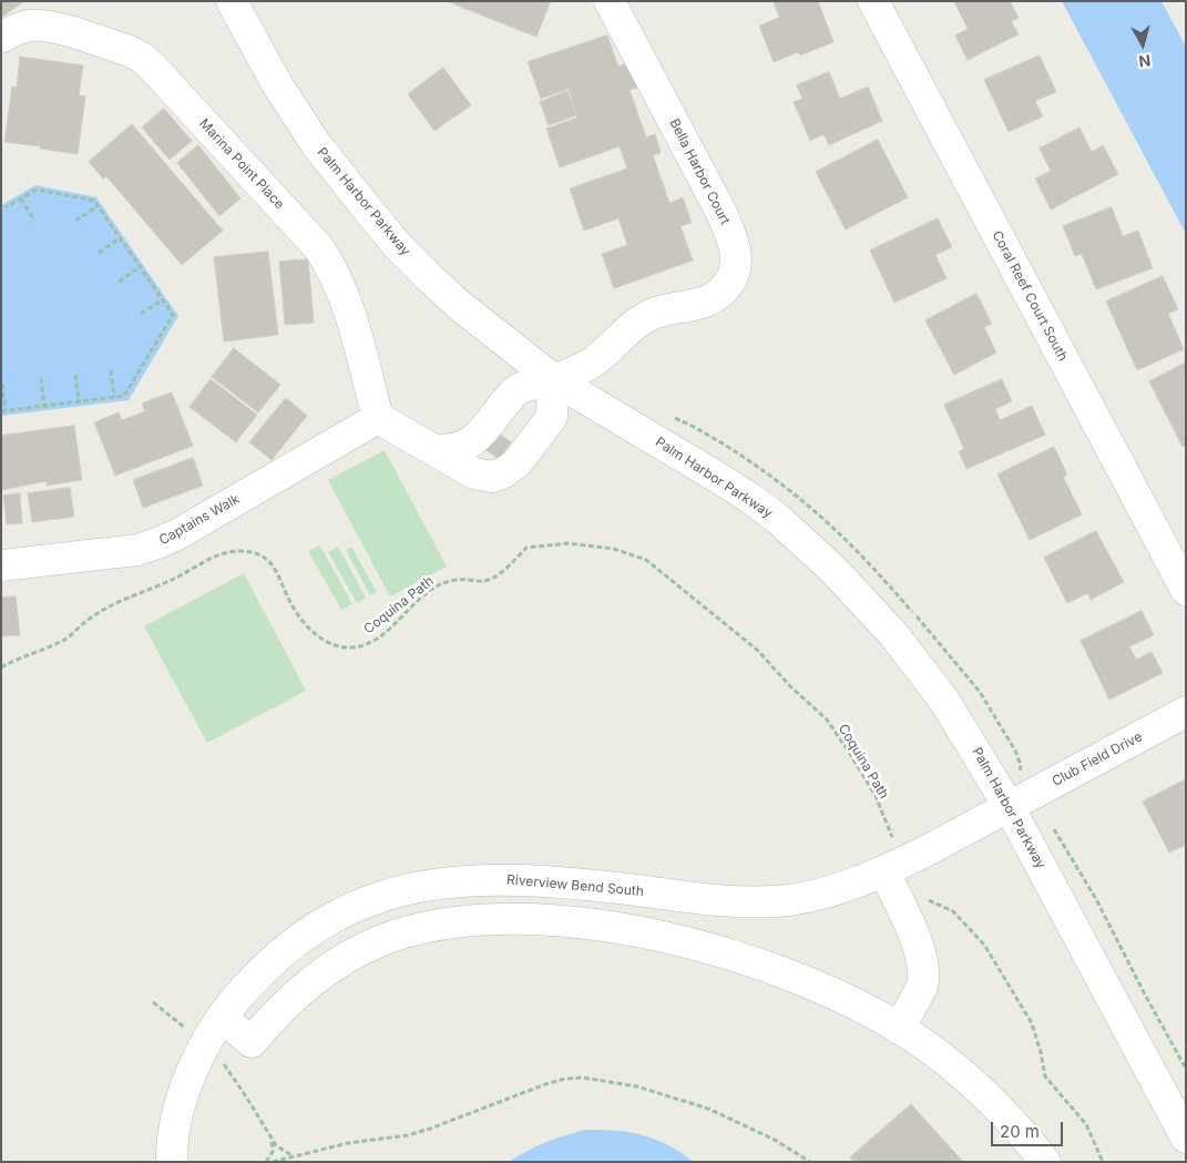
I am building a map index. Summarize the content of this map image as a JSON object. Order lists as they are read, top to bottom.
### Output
{
  "streets": {
    "street": [
      "Marina Point Place",
      "Bella Harbor Court",
      "Palm Harbor Parkway",
      "Coral Reef Court South",
      "Captains Walk",
      "Club Field Drive",
      "Riverview Bend South"
    ],
    "path": ["Coquina Path"]
  },
  "crossings": [
    ["Marina Point Place", "Captains Walk"],
    ["Bella Harbor Court", "Palm Harbor Parkway"],
    ["Palm Harbor Parkway", "Club Field Drive"],
    ["Palm Harbor Parkway", "Riverview Bend South"],
    ["Club Field Drive", "Riverview Bend South"]
  ],
  "scale_bar": "20 m",
  "north": "bottom"
}
